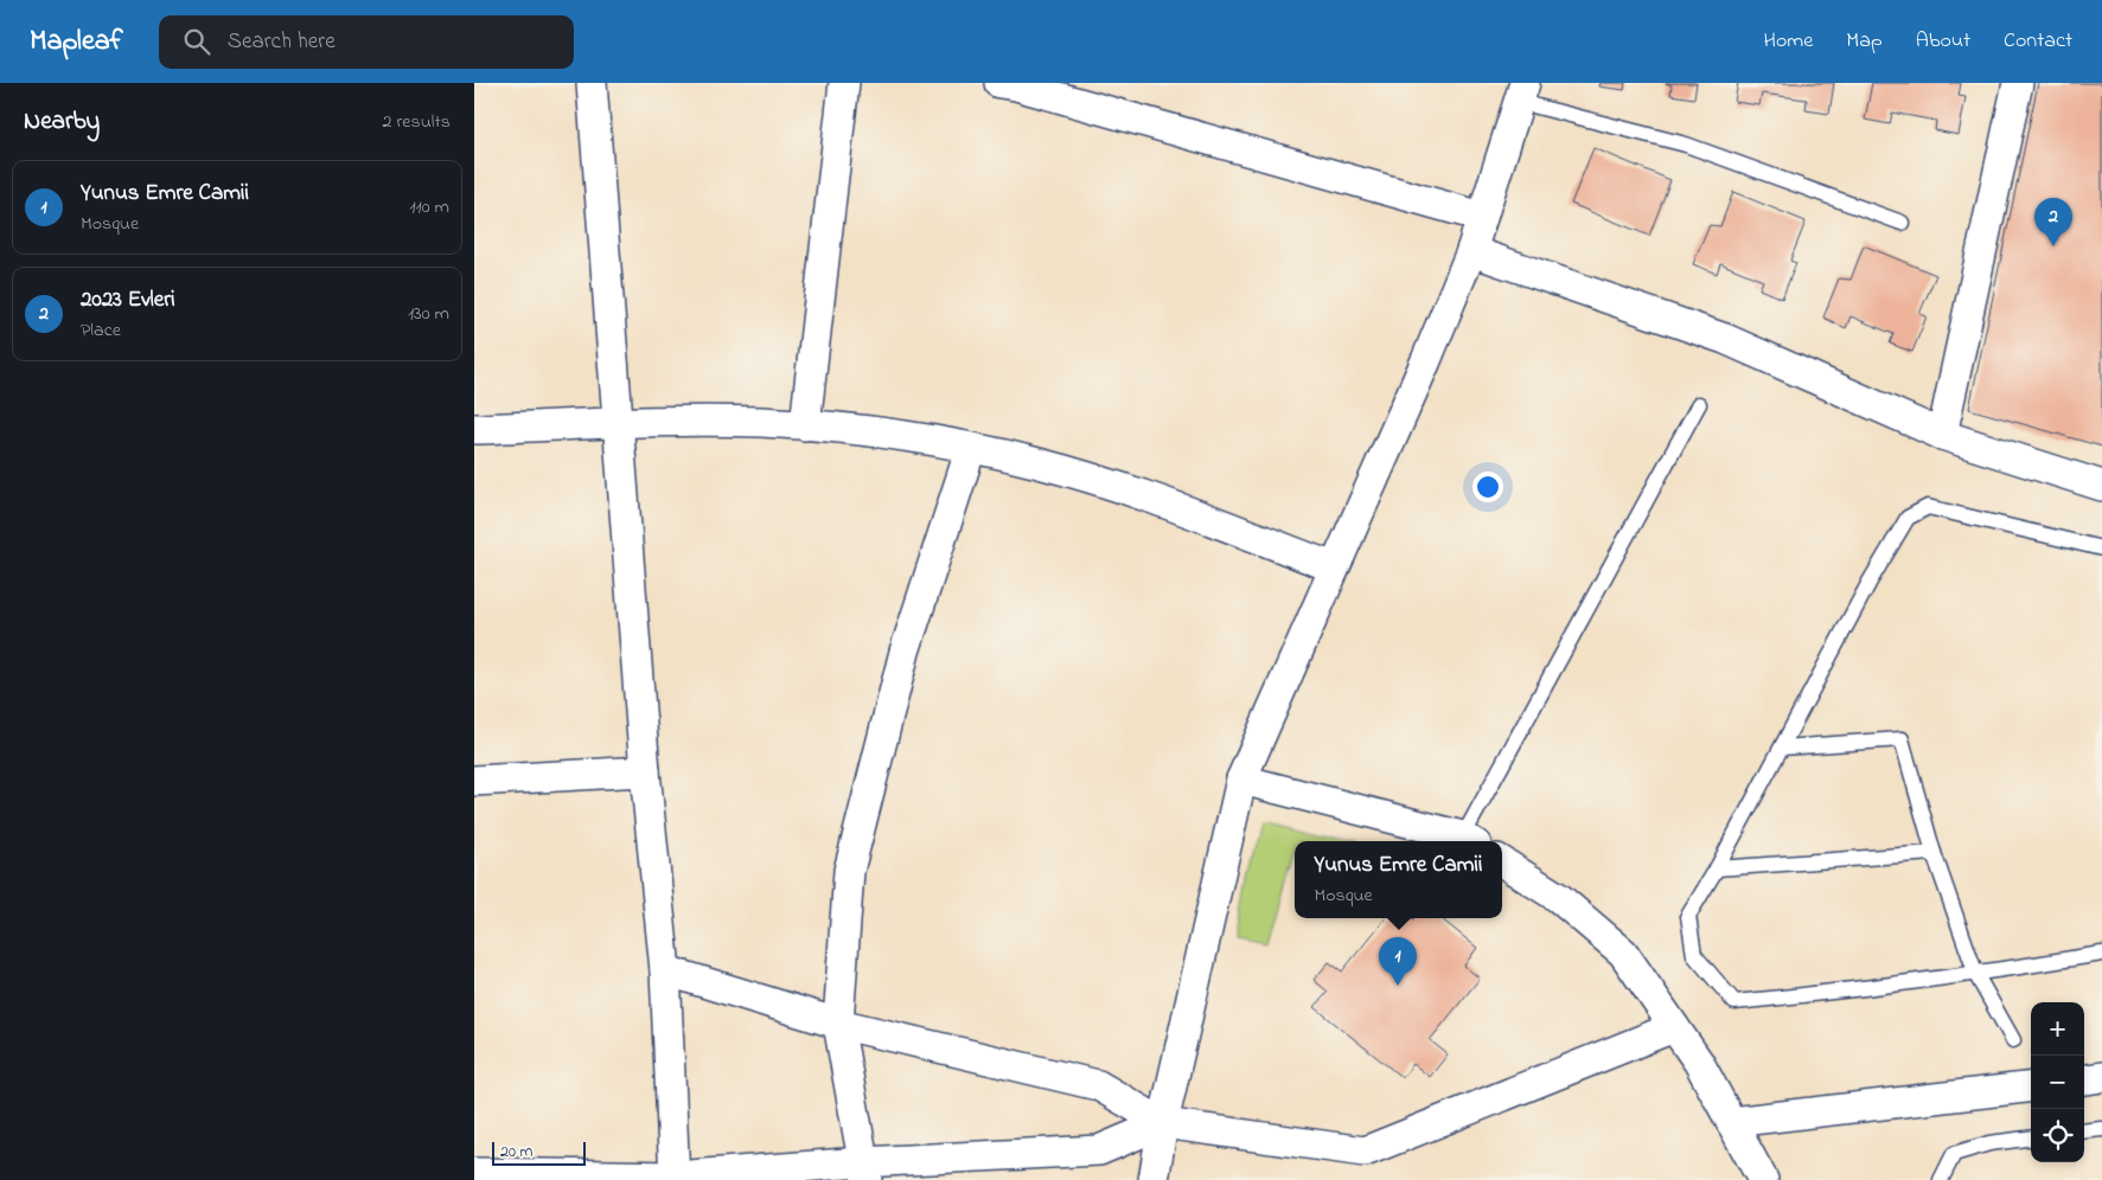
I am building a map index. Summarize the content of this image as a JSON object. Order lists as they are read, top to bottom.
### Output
{
  "scale_bar": "20 m",
  "page": {
    "header": "Mapleaf",
    "search": "Search here",
    "nav": [
      "Home",
      "Map",
      "About",
      "Contact"
    ],
    "heading": ["Nearby", "2 results"],
    "list": [
      {
        "mark": "1",
        "name": "Yunus Emre Camii",
        "note": "Mosque",
        "value": "110 m"
      },
      {
        "mark": "2",
        "name": "2023 Evleri",
        "note": "Place",
        "value": "130 m"
      }
    ],
    "pins": ["2", "1"],
    "popup": ["Yunus Emre Camii", "Mosque"],
    "map_buttons": ["+", "−"],
    "scale": "20 m"
  }
}
